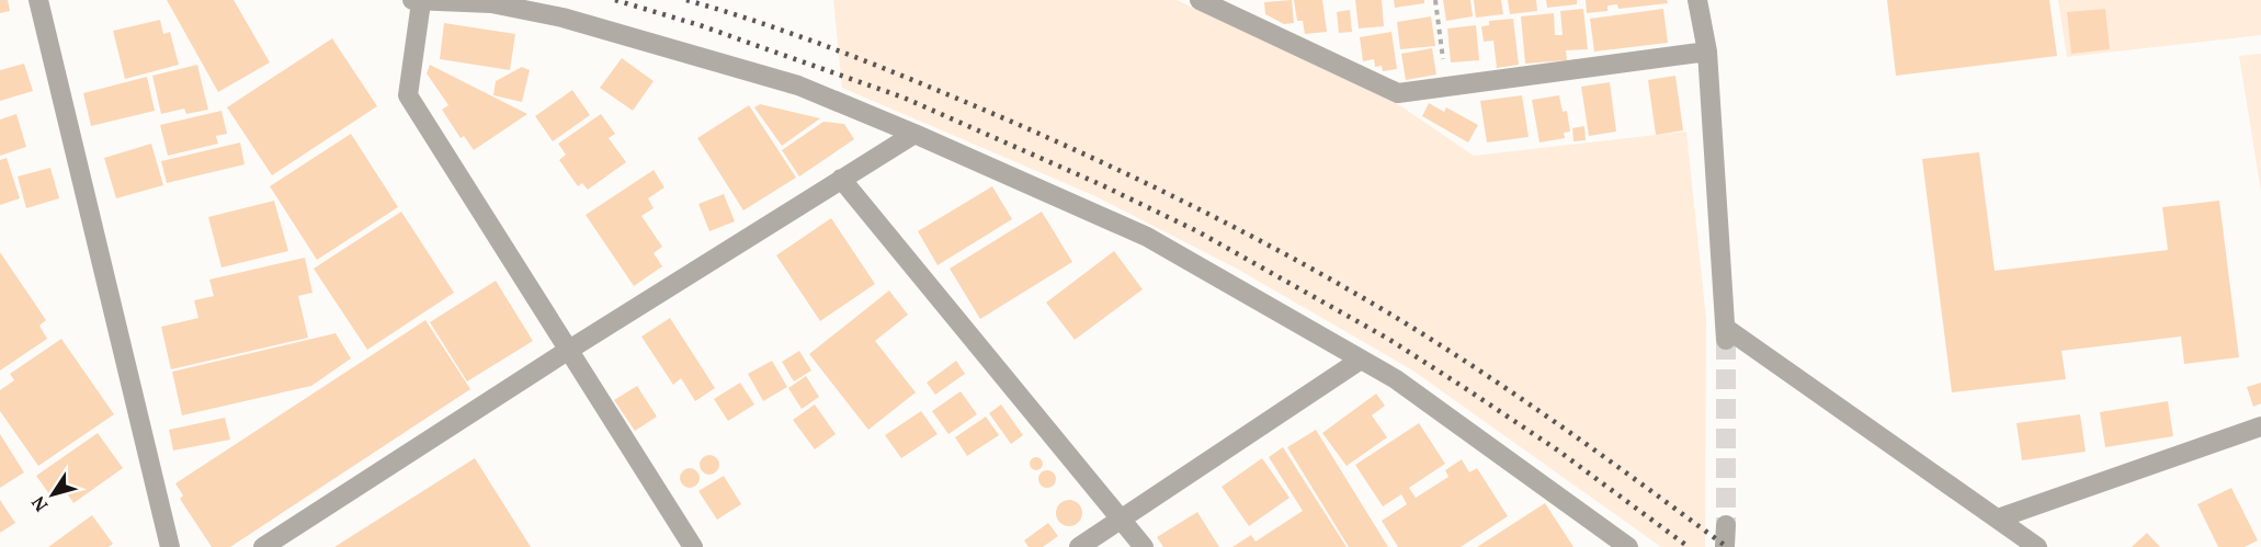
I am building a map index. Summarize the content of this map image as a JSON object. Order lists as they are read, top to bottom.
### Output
{
  "north": "bottom left"
}
